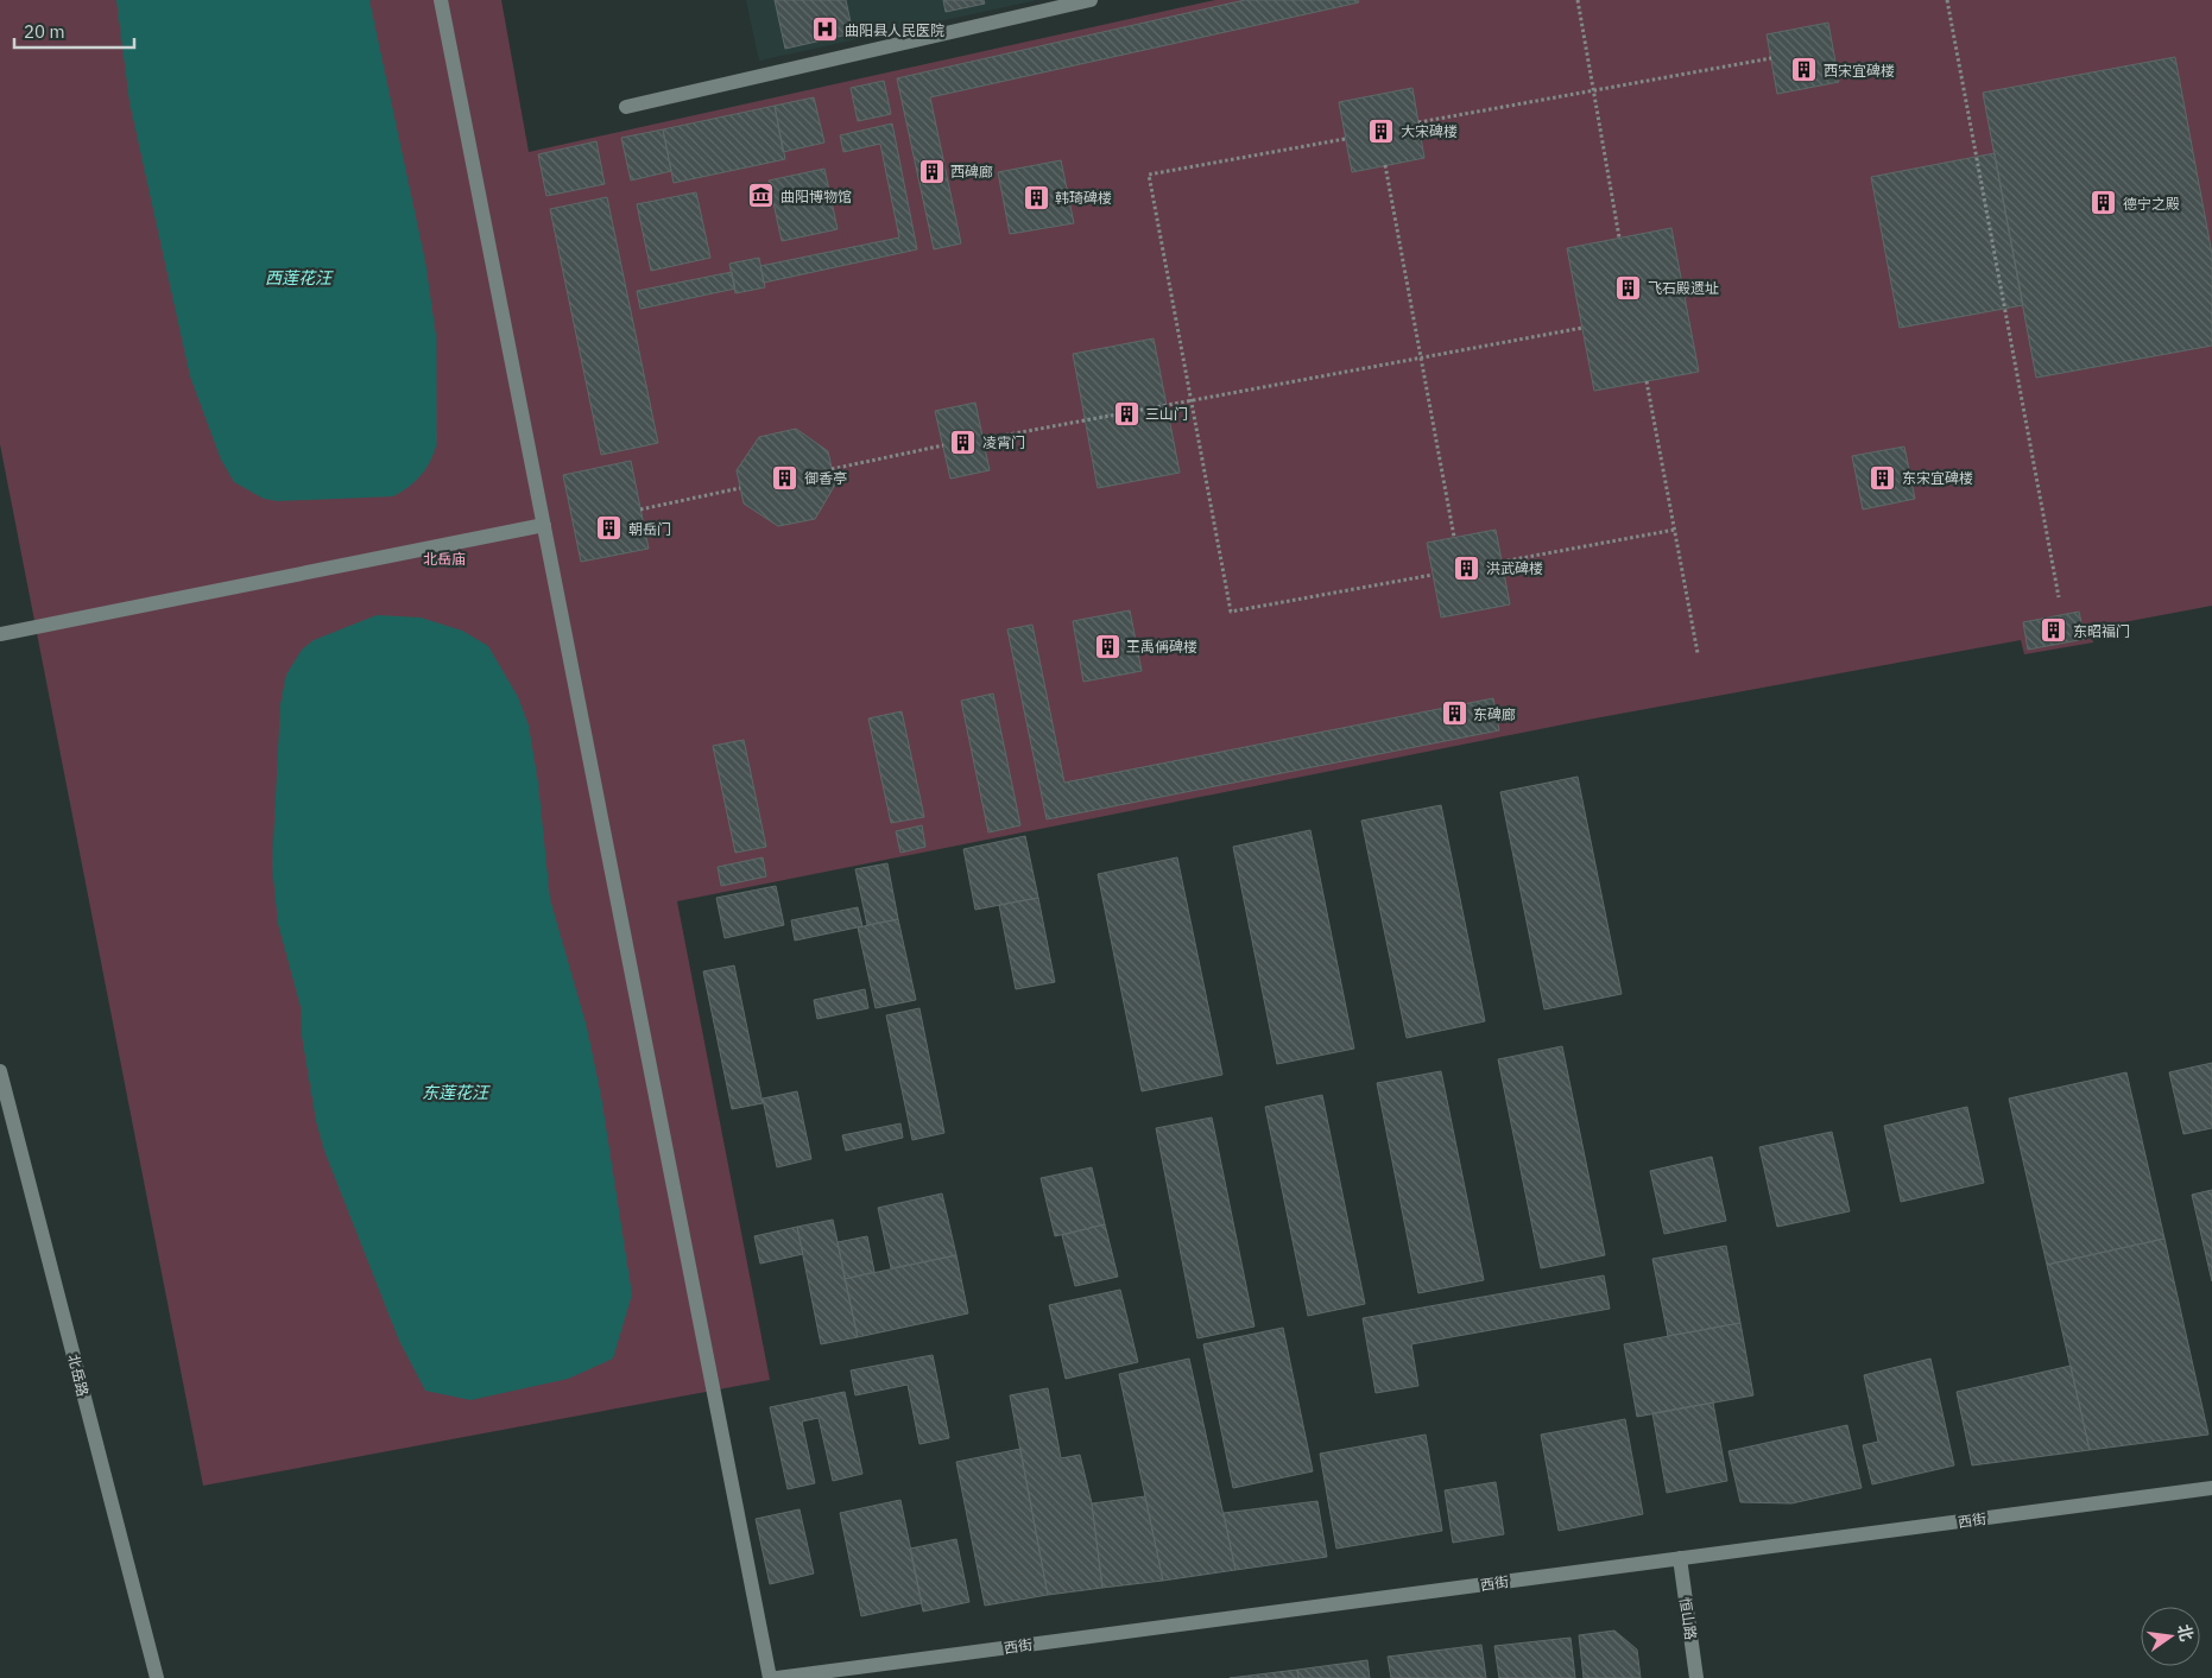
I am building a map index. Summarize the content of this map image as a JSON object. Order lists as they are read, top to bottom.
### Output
{
  "streets": {
    "street": ["北岳路", "西街", "恒山路"]
  },
  "crossings": [
    ["西街", "恒山路"]
  ],
  "water": ["西莲花汪", "东莲花汪"],
  "parks": ["北岳庙"],
  "places": {
    "hospital": ["曲阳县人民医院"],
    "building": [
      "西宋宜碑楼",
      "大宋碑楼",
      "西碑廊",
      "韩琦碑楼",
      "德宁之殿",
      "飞石殿遗址",
      "三山门",
      "凌霄门",
      "御香亭",
      "东宋宜碑楼",
      "朝岳门",
      "洪武碑楼",
      "东昭福门",
      "王禹偁碑楼",
      "东碑廊"
    ],
    "museum": ["曲阳博物馆"]
  },
  "scale_bar": "20 m",
  "north": "right"
}
